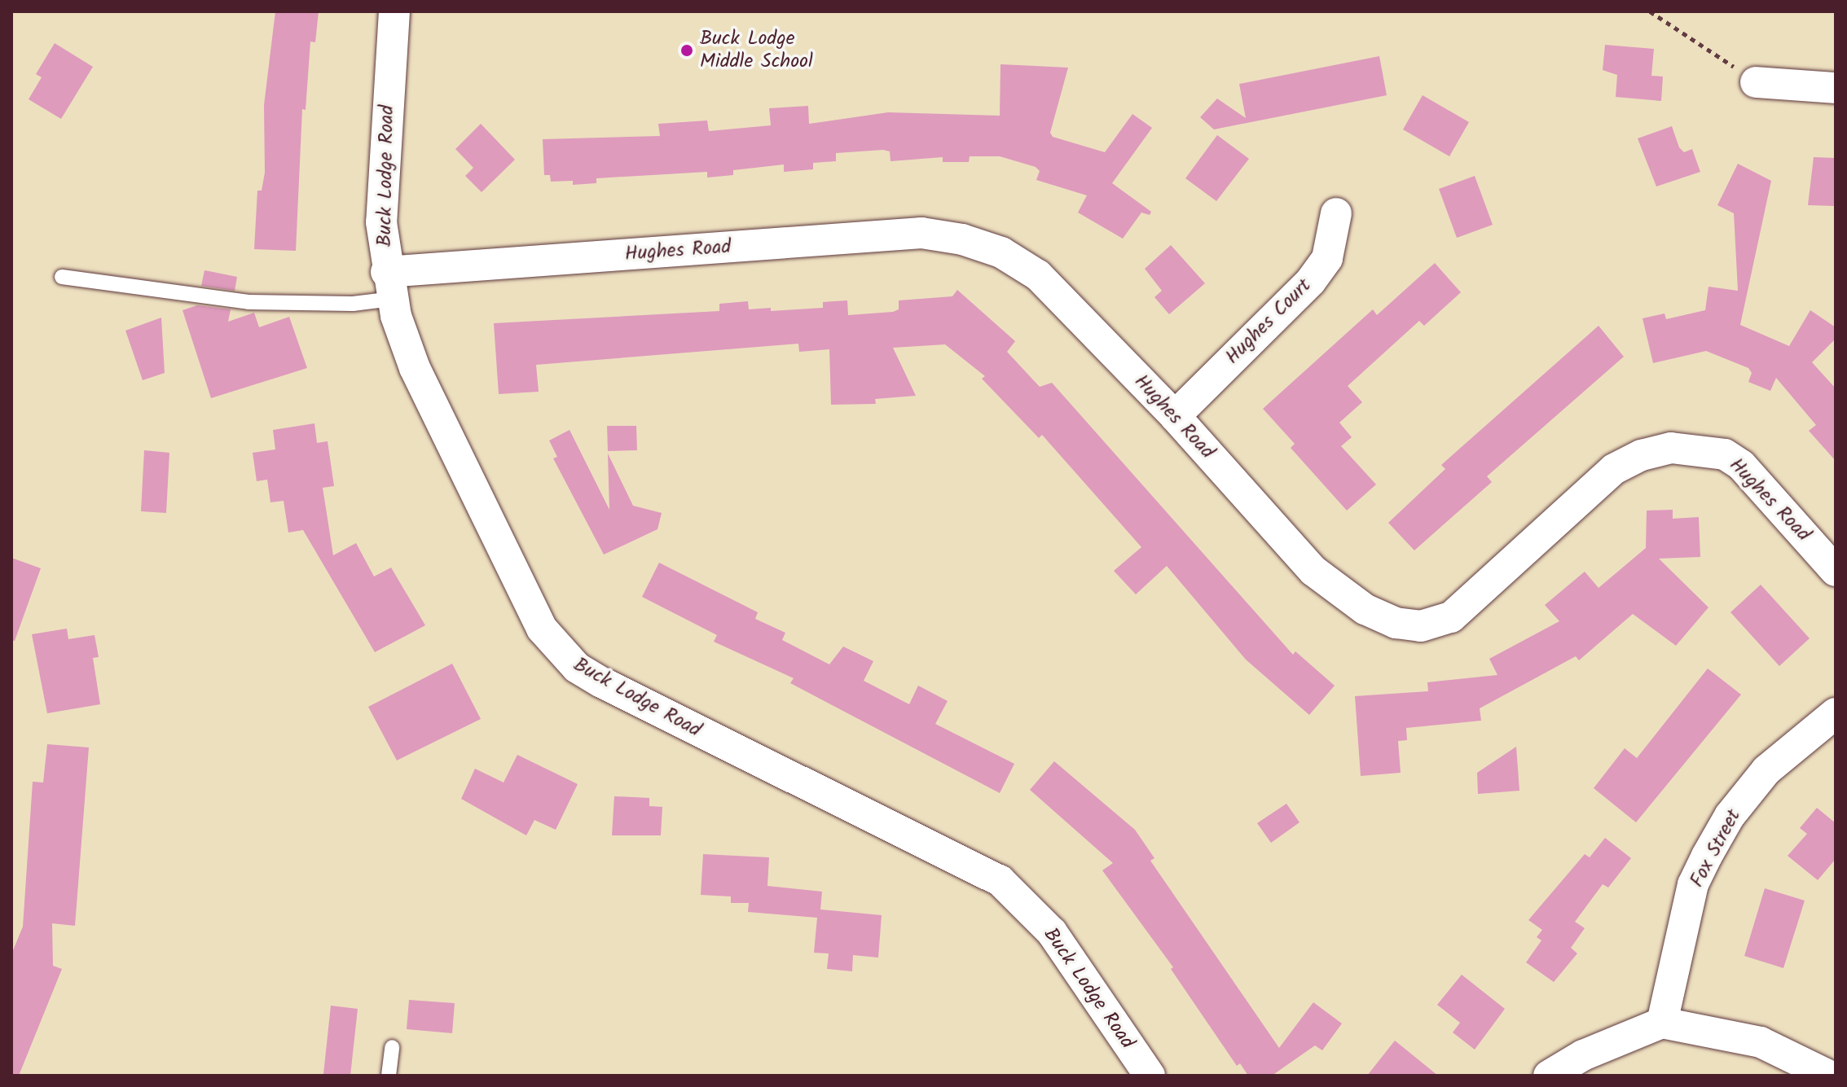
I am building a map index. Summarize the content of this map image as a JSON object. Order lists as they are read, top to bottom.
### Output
{
  "streets": {
    "street": [
      "Buck Lodge Road",
      "Hughes Road",
      "Hughes Court",
      "Fox Street"
    ]
  },
  "crossings": [
    ["Buck Lodge Road", "Hughes Road"],
    ["Hughes Road", "Hughes Court"]
  ],
  "places": ["Buck Lodge Middle School"]
}
